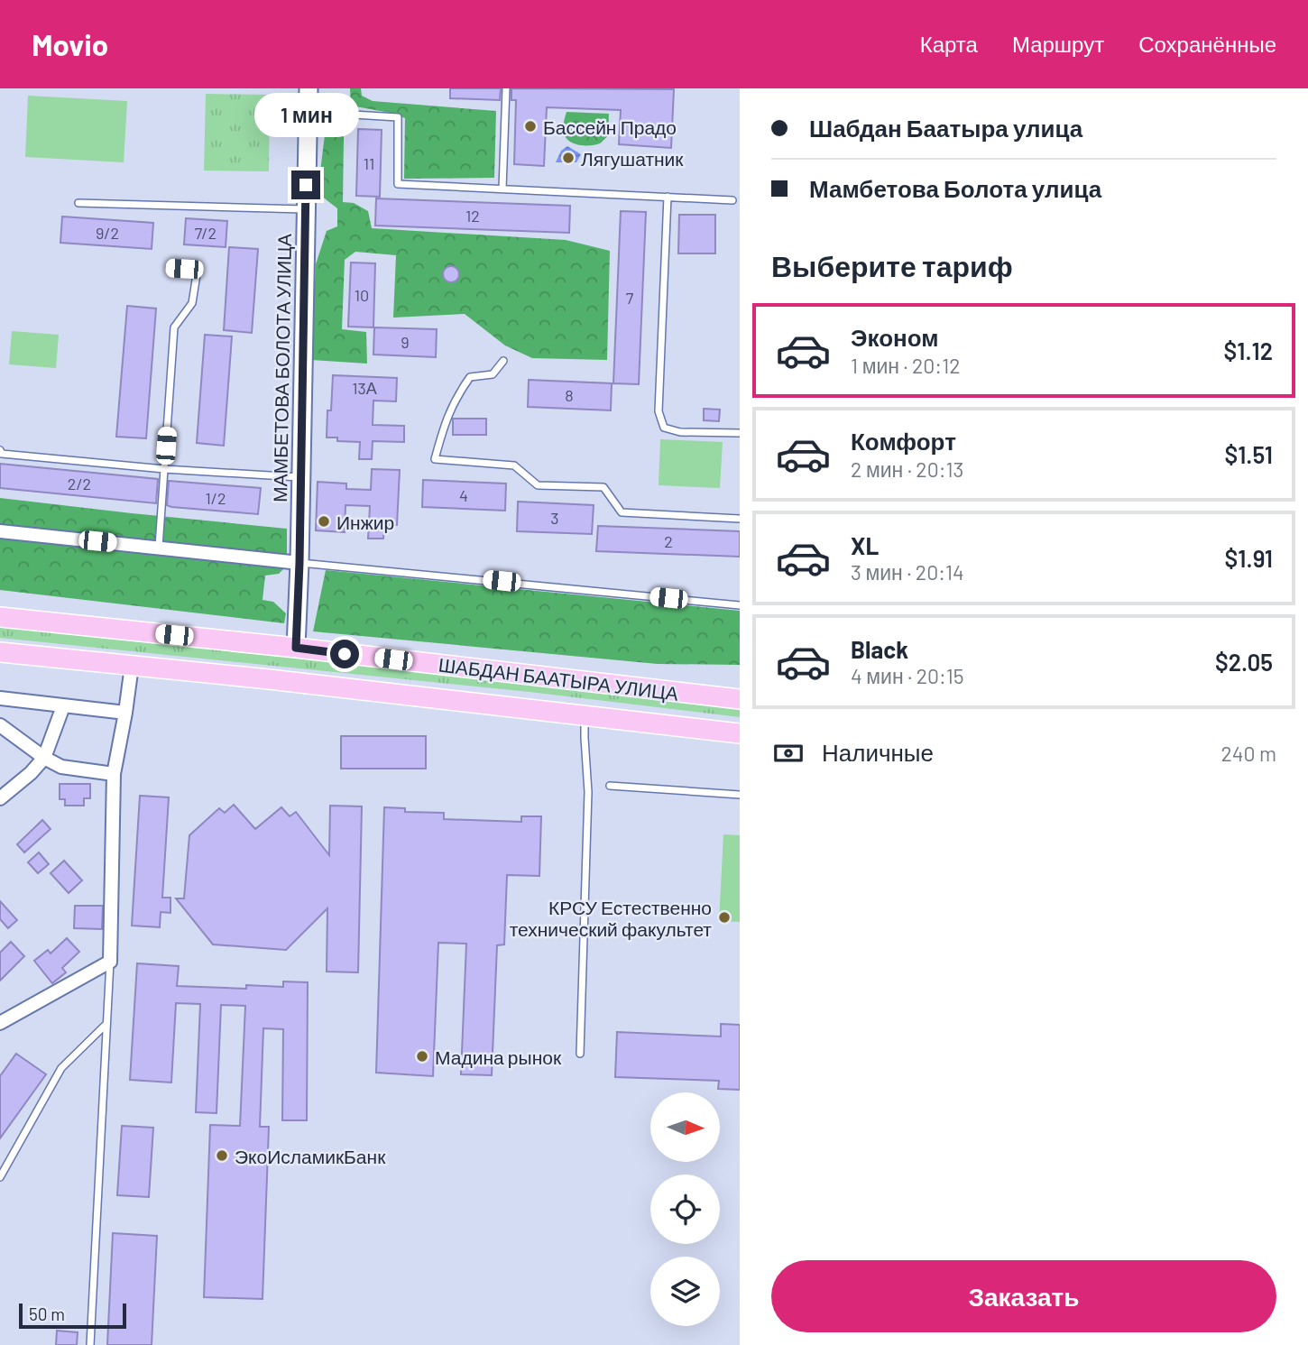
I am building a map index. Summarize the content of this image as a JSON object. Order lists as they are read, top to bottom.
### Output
{
  "streets": {
    "main road": ["ШАБДАН БААТЫРА УЛИЦА"],
    "street": ["МАМБЕТОВА БОЛОТА УЛИЦА"]
  },
  "crossings": [
    ["МАМБЕТОВА БОЛОТА УЛИЦА", "ШАБДАН БААТЫРА УЛИЦА"]
  ],
  "places": [
    "Бассейн Прадо",
    "Лягушатник",
    "Инжир",
    "КРСУ Естественно технический факультет",
    "Мадина рынок",
    "ЭкоИсламикБанк"
  ],
  "house_numbers": [
    "11",
    "12",
    "9/2",
    "7/2",
    "10",
    "7",
    "9",
    "13А",
    "8",
    "2/2",
    "4",
    "1/2",
    "3",
    "2"
  ],
  "scale_bar": "50 m",
  "north": "right",
  "page": {
    "header": "Movio",
    "nav": ["Карта", "Маршрут", "Сохранённые"],
    "banner": ["Шабдан Баатыра улица", "Мамбетова Болота улица"],
    "bubble": "1 мин",
    "heading": "Выберите тариф",
    "list": [
      {
        "name": "Эконом",
        "note": "1 мин · 20:12",
        "value": "$1.12"
      },
      {
        "name": "Комфорт",
        "note": "2 мин · 20:13",
        "value": "$1.51"
      },
      {
        "name": "XL",
        "note": "3 мин · 20:14",
        "value": "$1.91"
      },
      {
        "name": "Black",
        "note": "4 мин · 20:15",
        "value": "$2.05"
      }
    ],
    "pay": ["Наличные", "240 m"],
    "buttons": "Заказать",
    "scale": "50 m"
  }
}
